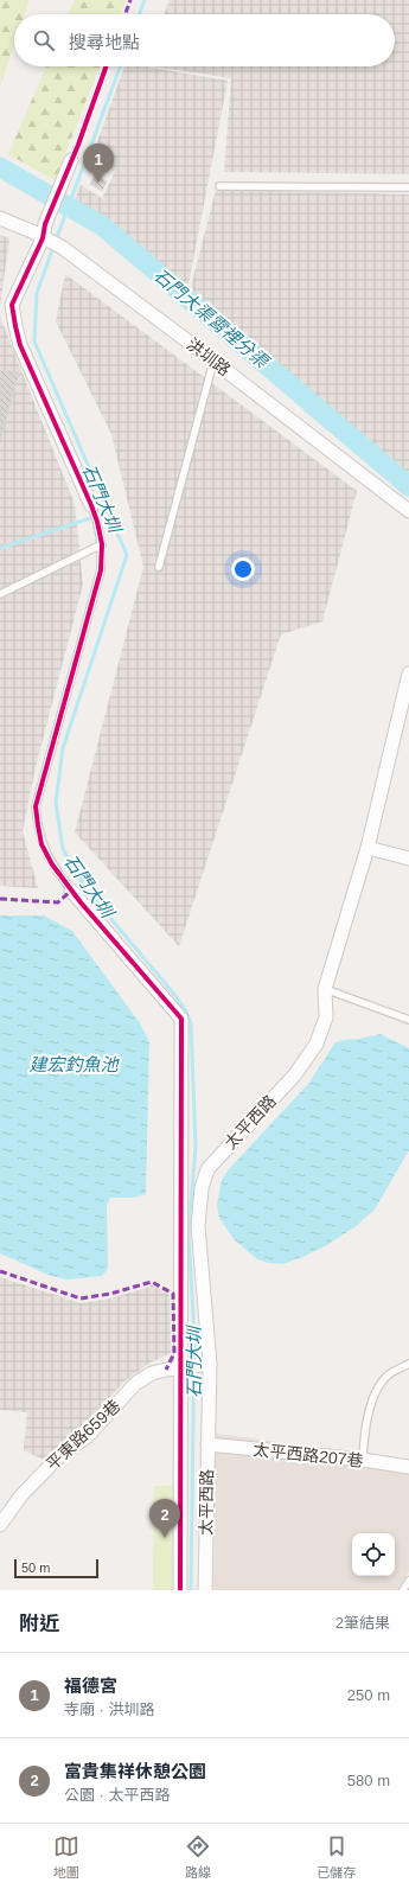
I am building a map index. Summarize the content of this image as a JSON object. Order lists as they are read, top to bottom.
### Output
{
  "streets": {
    "street": [
      "洪圳路",
      "太平西路",
      "平東路659巷",
      "太平西路207巷"
    ]
  },
  "crossings": [
    ["太平西路", "平東路659巷"],
    ["太平西路", "太平西路207巷"]
  ],
  "water": ["石門大渠霄裡分渠", "石門大圳", "建宏釣魚池"],
  "scale_bar": "50 m",
  "page": {
    "search": "搜尋地點",
    "pins": ["1", "2"],
    "scale": "50 m",
    "heading": ["附近", "2筆結果"],
    "list": [
      {
        "mark": "1",
        "name": "福德宮",
        "note": "寺廟 · 洪圳路",
        "value": "250 m"
      },
      {
        "mark": "2",
        "name": "富貴集祥休憩公園",
        "note": "公園 · 太平西路",
        "value": "580 m"
      }
    ],
    "nav": ["地圖", "路線", "已儲存"]
  }
}
